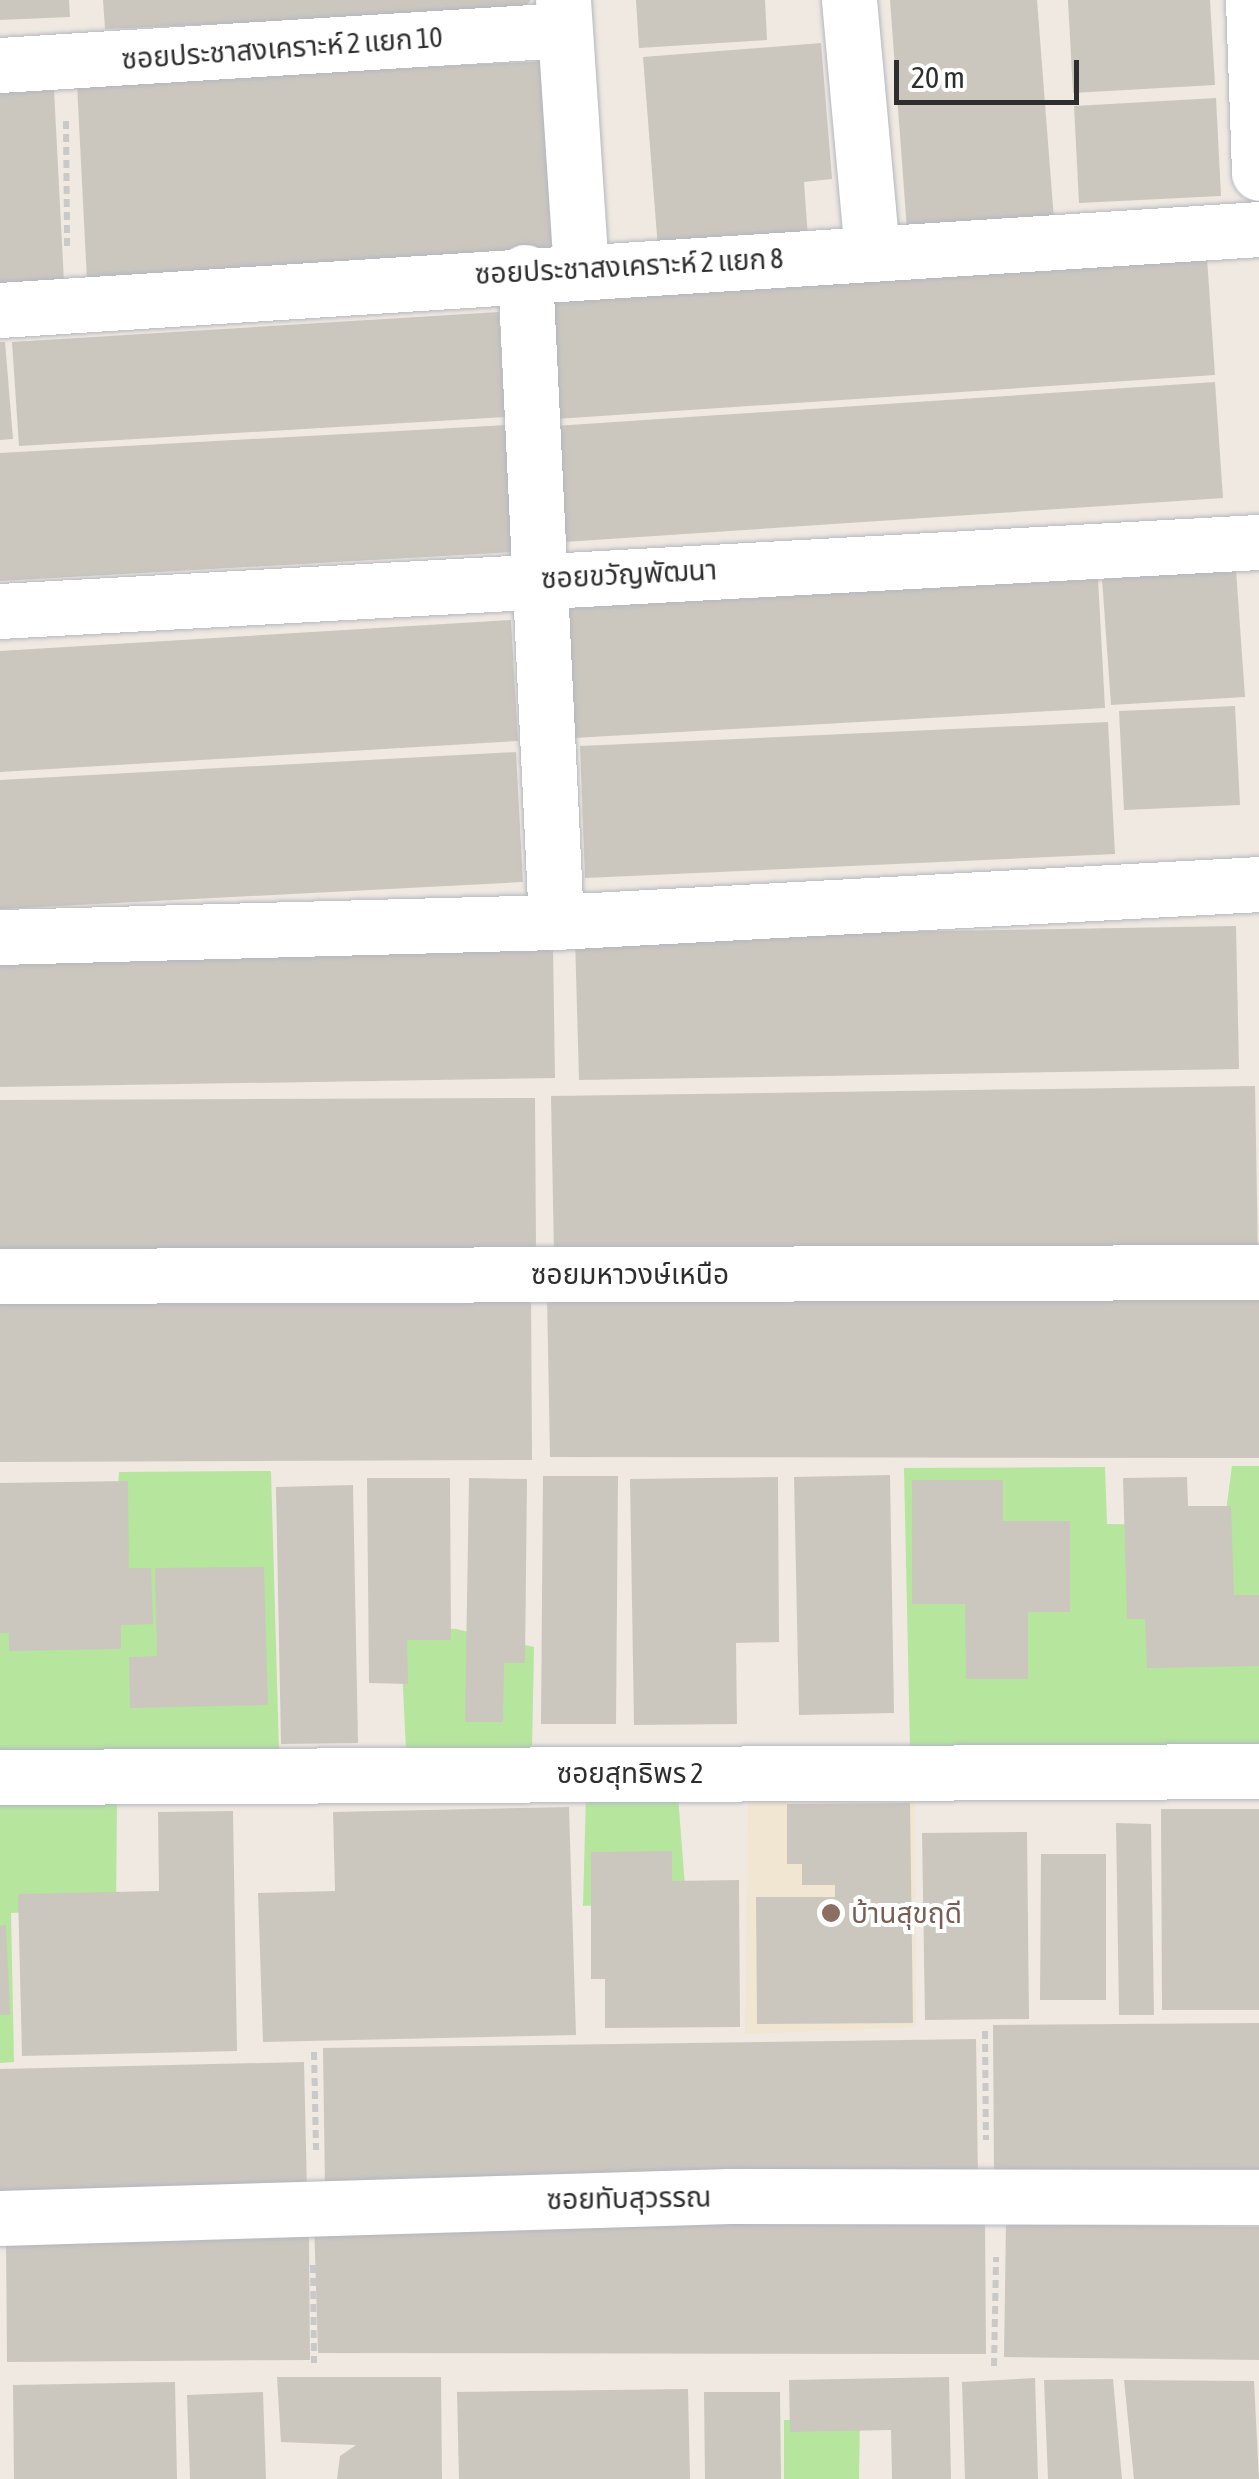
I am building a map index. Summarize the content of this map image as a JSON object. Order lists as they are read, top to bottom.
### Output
{
  "streets": {
    "street": [
      "ซอยประชาสงเคราะห์ 2 แยก 10",
      "ซอยประชาสงเคราะห์ 2 แยก 8",
      "ซอยขวัญพัฒนา",
      "ซอยมหาวงษ์เหนือ",
      "ซอยสุทธิพร 2",
      "ซอยทับสุวรรณ"
    ]
  },
  "places": ["บ้านสุขฤดี"],
  "scale_bar": "20 m"
}
